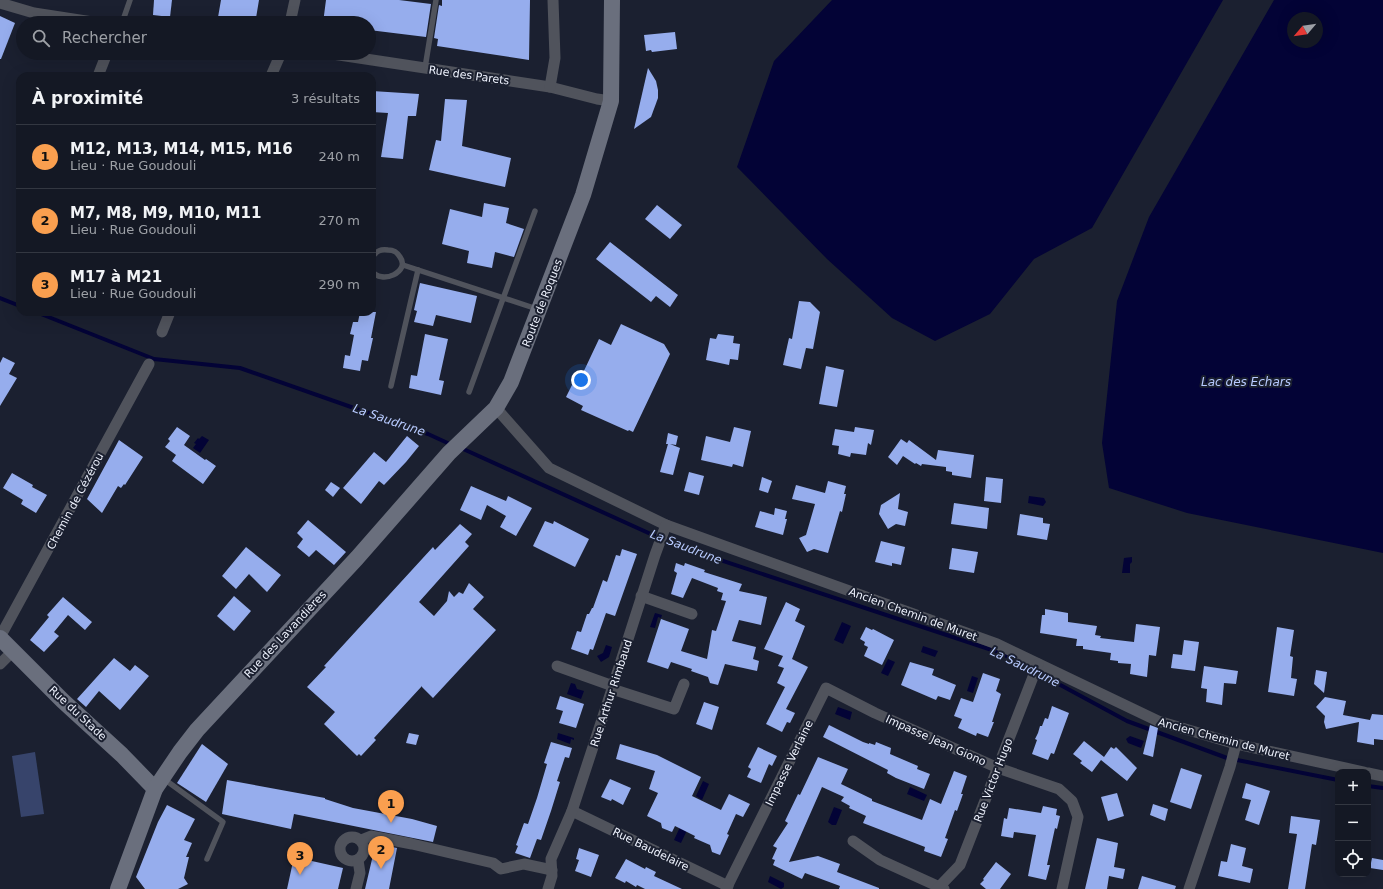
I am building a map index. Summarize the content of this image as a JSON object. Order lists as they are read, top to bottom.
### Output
{
  "streets": {
    "street": [
      "Rue des Parets",
      "Route de Roques",
      "Chemin de Cézérou",
      "Ancien Chemin de Muret",
      "Rue des Lavandières",
      "Rue Arthur Rimbaud",
      "Rue du Stade",
      "Impasse Jean Giono",
      "Impasse Verlaine",
      "Rue Victor Hugo",
      "Rue Baudelaire"
    ]
  },
  "crossings": [
    ["Rue des Parets", "Route de Roques"],
    ["Route de Roques", "Ancien Chemin de Muret"],
    ["Route de Roques", "Rue des Lavandières"],
    ["Chemin de Cézérou", "Rue du Stade"],
    ["Ancien Chemin de Muret", "Rue des Lavandières"],
    ["Ancien Chemin de Muret", "Rue Arthur Rimbaud"],
    ["Ancien Chemin de Muret", "Rue Victor Hugo"],
    ["Rue des Lavandières", "Rue du Stade"],
    ["Rue Arthur Rimbaud", "Rue Baudelaire"],
    ["Impasse Jean Giono", "Impasse Verlaine"],
    ["Impasse Jean Giono", "Rue Victor Hugo"],
    ["Impasse Verlaine", "Rue Baudelaire"]
  ],
  "water": ["Lac des Echars", "La Saudrune"],
  "north": "bottom left",
  "page": {
    "search": "Rechercher",
    "heading": ["À proximité", "3 résultats"],
    "list": [
      {
        "mark": "1",
        "name": "M12, M13, M14, M15, M16",
        "note": "Lieu · Rue Goudouli",
        "value": "240 m"
      },
      {
        "mark": "2",
        "name": "M7, M8, M9, M10, M11",
        "note": "Lieu · Rue Goudouli",
        "value": "270 m"
      },
      {
        "mark": "3",
        "name": "M17 à M21",
        "note": "Lieu · Rue Goudouli",
        "value": "290 m"
      }
    ],
    "map_buttons": ["+", "−"],
    "pins": ["1", "2", "3"]
  }
}
